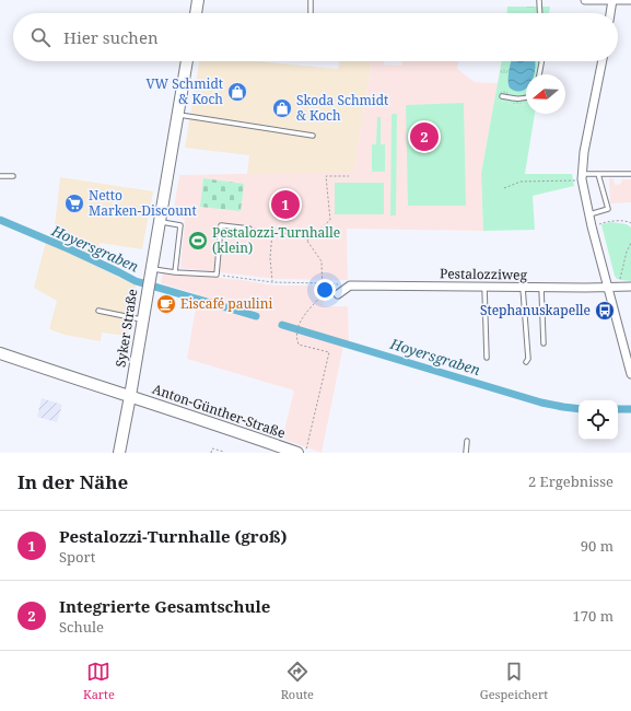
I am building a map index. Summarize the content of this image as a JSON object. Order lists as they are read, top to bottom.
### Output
{
  "streets": {
    "main road": ["Syker Straße", "Anton-Günther-Straße"],
    "street": ["Pestalozziweg"]
  },
  "crossings": [
    ["Syker Straße", "Anton-Günther-Straße"]
  ],
  "water": ["Hoyersgraben"],
  "places": {
    "shop": ["VW Schmidt & Koch", "Skoda Schmidt & Koch"],
    "supermarket": ["Netto Marken-Discount"],
    "sports": ["Pestalozzi-Turnhalle (klein)"],
    "cafe": ["Eiscafé paulini"],
    "bus stop": ["Stephanuskapelle"]
  },
  "north": "left",
  "page": {
    "search": "Hier suchen",
    "pins": ["2", "1"],
    "heading": ["In der Nähe", "2 Ergebnisse"],
    "list": [
      {
        "mark": "1",
        "name": "Pestalozzi-Turnhalle (groß)",
        "note": "Sport",
        "value": "90 m"
      },
      {
        "mark": "2",
        "name": "Integrierte Gesamtschule",
        "note": "Schule",
        "value": "170 m"
      }
    ],
    "nav": ["Karte", "Route", "Gespeichert"]
  }
}
